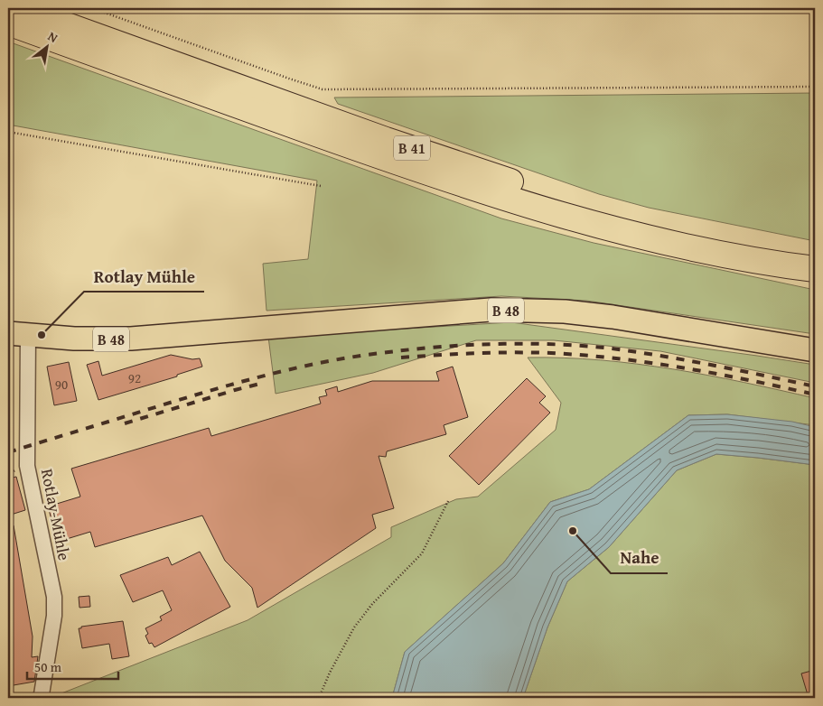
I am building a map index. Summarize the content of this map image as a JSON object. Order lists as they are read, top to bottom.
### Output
{
  "streets": {
    "highway": ["B 41"],
    "main road": ["B 48"],
    "street": ["Rotlay-Mühle"]
  },
  "crossings": [
    ["B 48", "Rotlay-Mühle"]
  ],
  "places": ["Rotlay Mühle", "Nahe"],
  "house_numbers": ["92", "90"],
  "scale_bar": "50 m",
  "north": "top right"
}
